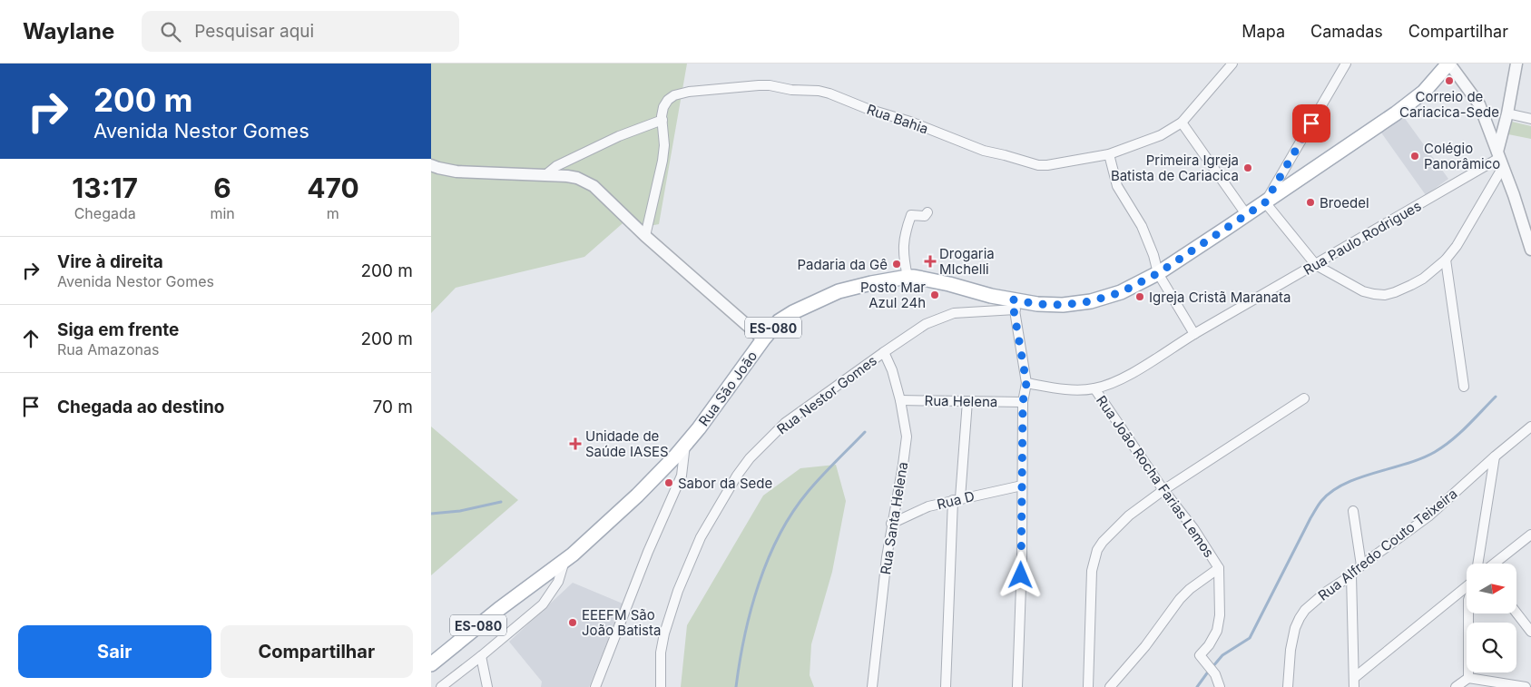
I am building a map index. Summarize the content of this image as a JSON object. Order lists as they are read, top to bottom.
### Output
{
  "streets": {
    "main road": ["ES-080", "Rua São João"],
    "street": [
      "Rua Bahia",
      "Rua Paulo Rodrigues",
      "Rua Nestor Gomes",
      "Rua Helena",
      "Rua João Rocha Farias Lemos",
      "Rua D",
      "Rua Santa Helena",
      "Rua Alfredo Couto Teixeira"
    ]
  },
  "crossings": [
    ["Rua Paulo Rodrigues", "Rua João Rocha Farias Lemos"],
    ["ES-080", "Rua São João"],
    ["ES-080", "Rua Nestor Gomes"],
    ["Rua São João", "Rua Nestor Gomes"],
    ["Rua Nestor Gomes", "Rua Santa Helena"],
    ["Rua Helena", "Rua Santa Helena"],
    ["Rua D", "Rua Santa Helena"]
  ],
  "places": {
    "other": [
      "Correio de Cariacica-Sede",
      "Colégio Panorâmico",
      "Primeira Igreja Batista de Cariacica",
      "Broedel",
      "Padaria da Gê",
      "Posto Mar Azul 24h",
      "Igreja Cristã Maranata",
      "Sabor da Sede",
      "EEEFM São João Batista"
    ],
    "health": ["Drogaria MIchelli", "Unidade de Saúde IASES"]
  },
  "north": "right",
  "page": {
    "header": "Waylane",
    "search": "Pesquisar aqui",
    "nav": ["Mapa", "Camadas", "Compartilhar"],
    "turn": ["200 m", "Avenida Nestor Gomes"],
    "eta": [
      "13:17",
      "Chegada",
      "6",
      "min",
      "470",
      "m"
    ],
    "list": [
      {
        "name": "Vire à direita",
        "note": "Avenida Nestor Gomes",
        "value": "200 m"
      },
      {
        "name": "Siga em frente",
        "note": "Rua Amazonas",
        "value": "200 m"
      },
      {
        "name": "Chegada ao destino",
        "value": "70 m"
      }
    ],
    "buttons": ["Sair", "Compartilhar"]
  }
}
